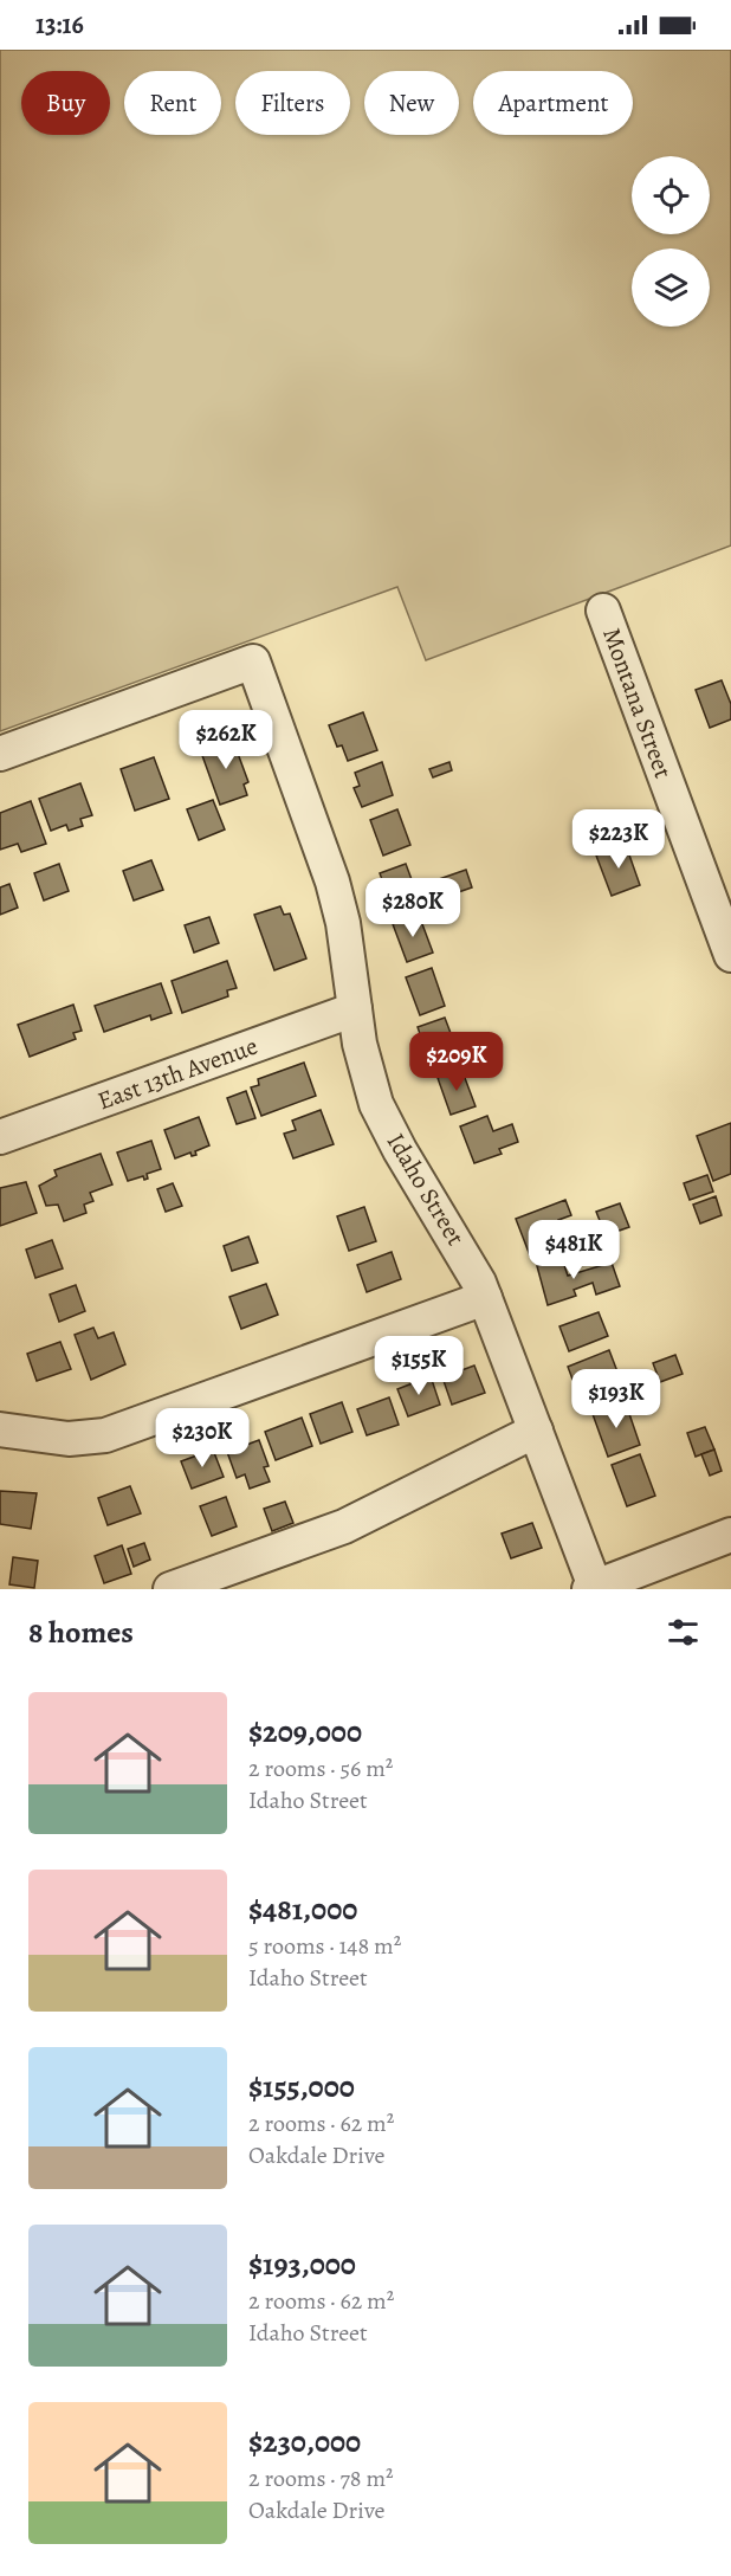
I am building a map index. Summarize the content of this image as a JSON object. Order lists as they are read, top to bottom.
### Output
{
  "streets": {
    "street": ["Montana Street", "East 13th Avenue", "Idaho Street"]
  },
  "crossings": [
    ["East 13th Avenue", "Idaho Street"]
  ],
  "page": {
    "status": "13:16",
    "chip": [
      "Buy",
      "Rent",
      "Filters",
      "New",
      "Apartment"
    ],
    "price": [
      "$262K",
      "$223K",
      "$280K",
      "$209K",
      "$481K",
      "$155K",
      "$193K",
      "$230K"
    ],
    "heading": "8 homes",
    "list": [
      {
        "name": "$209,000",
        "note": "2 rooms · 56 m² · Idaho Street"
      },
      {
        "name": "$481,000",
        "note": "5 rooms · 148 m² · Idaho Street"
      },
      {
        "name": "$155,000",
        "note": "2 rooms · 62 m² · Oakdale Drive"
      },
      {
        "name": "$193,000",
        "note": "2 rooms · 62 m² · Idaho Street"
      },
      {
        "name": "$230,000",
        "note": "2 rooms · 78 m² · Oakdale Drive"
      }
    ]
  }
}
